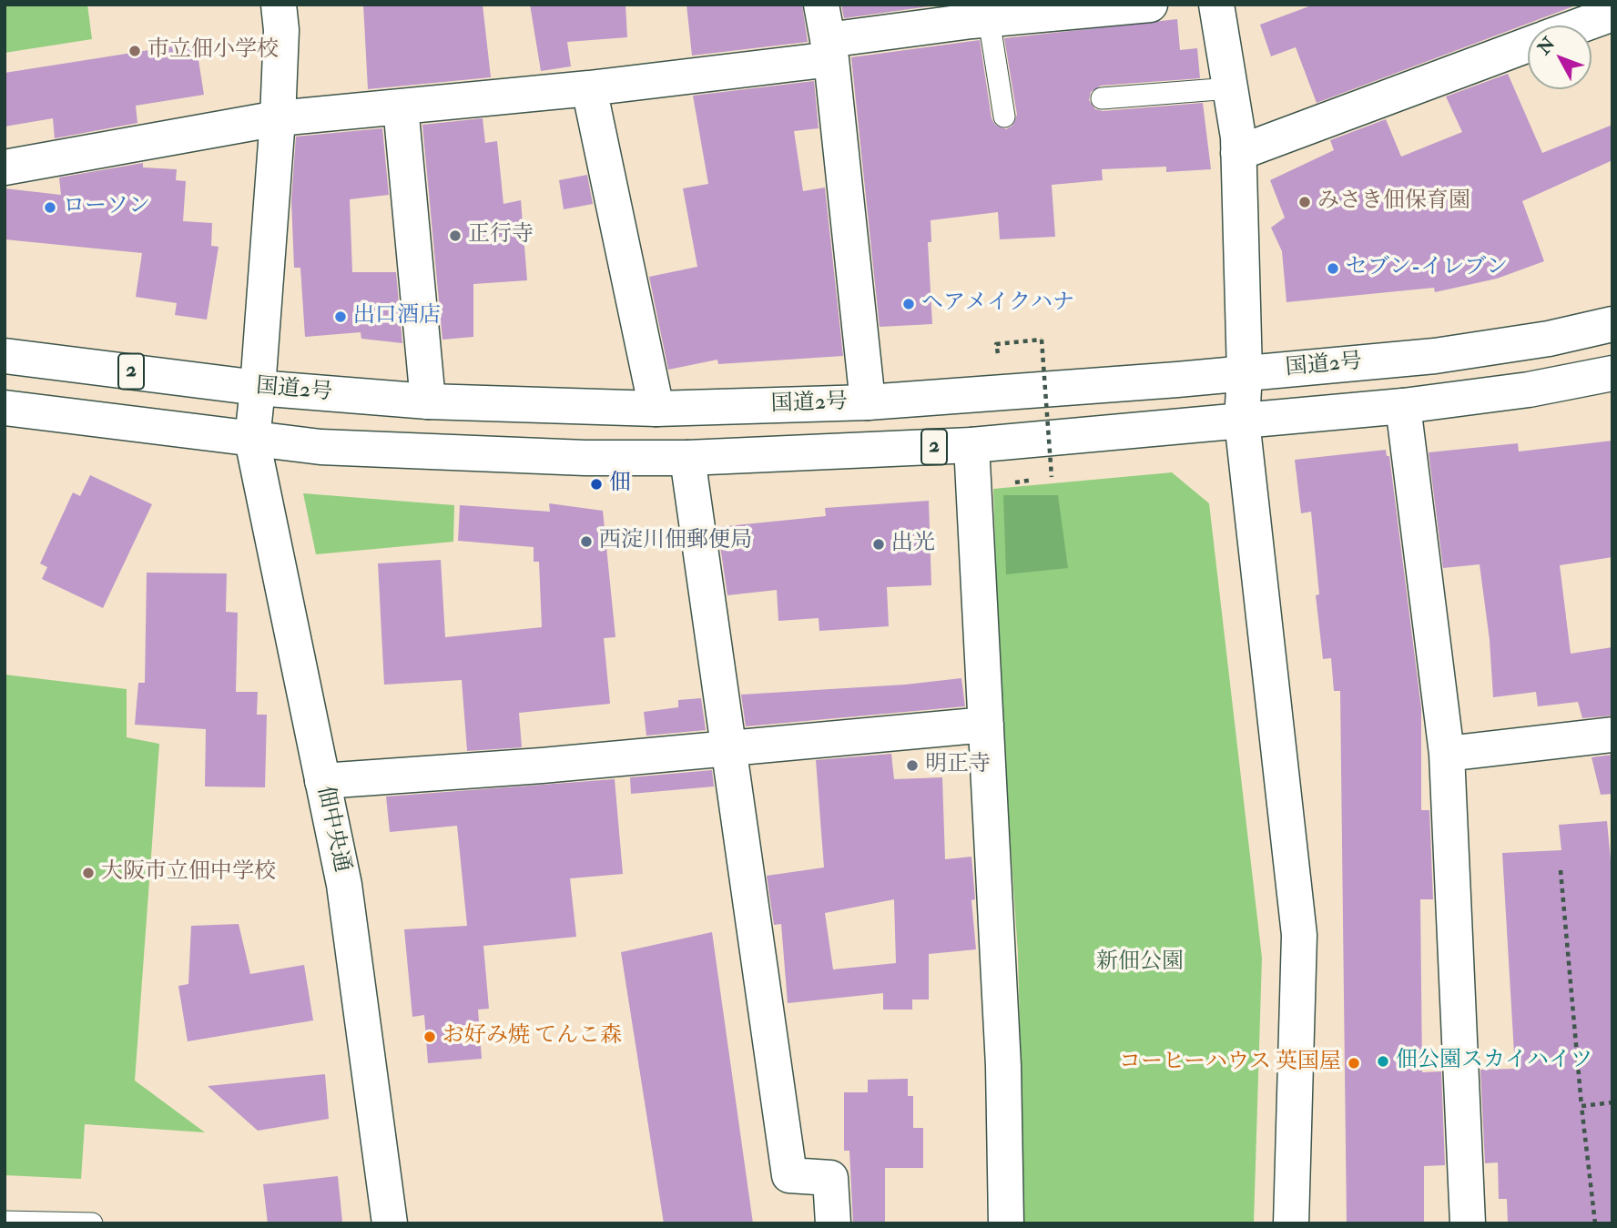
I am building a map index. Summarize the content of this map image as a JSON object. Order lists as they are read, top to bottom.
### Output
{
  "streets": {
    "main road": ["国道2号", "2", "佃中央通"]
  },
  "crossings": [
    ["国道2号", "佃中央通"],
    ["2", "佃中央通"]
  ],
  "parks": ["新佃公園"],
  "places": [
    "市立佃小学校",
    "みさき佃保育園",
    "ローソン",
    "正行寺",
    "セブン-イレブン",
    "ヘアメイクハナ",
    "出口酒店",
    "佃",
    "西淀川佃郵便局",
    "出光",
    "明正寺",
    "大阪市立佃中学校",
    "お好み焼 てんこ森",
    "佃公園スカイハイツ",
    "コーヒーハウス 英国屋"
  ],
  "north": "top left"
}
